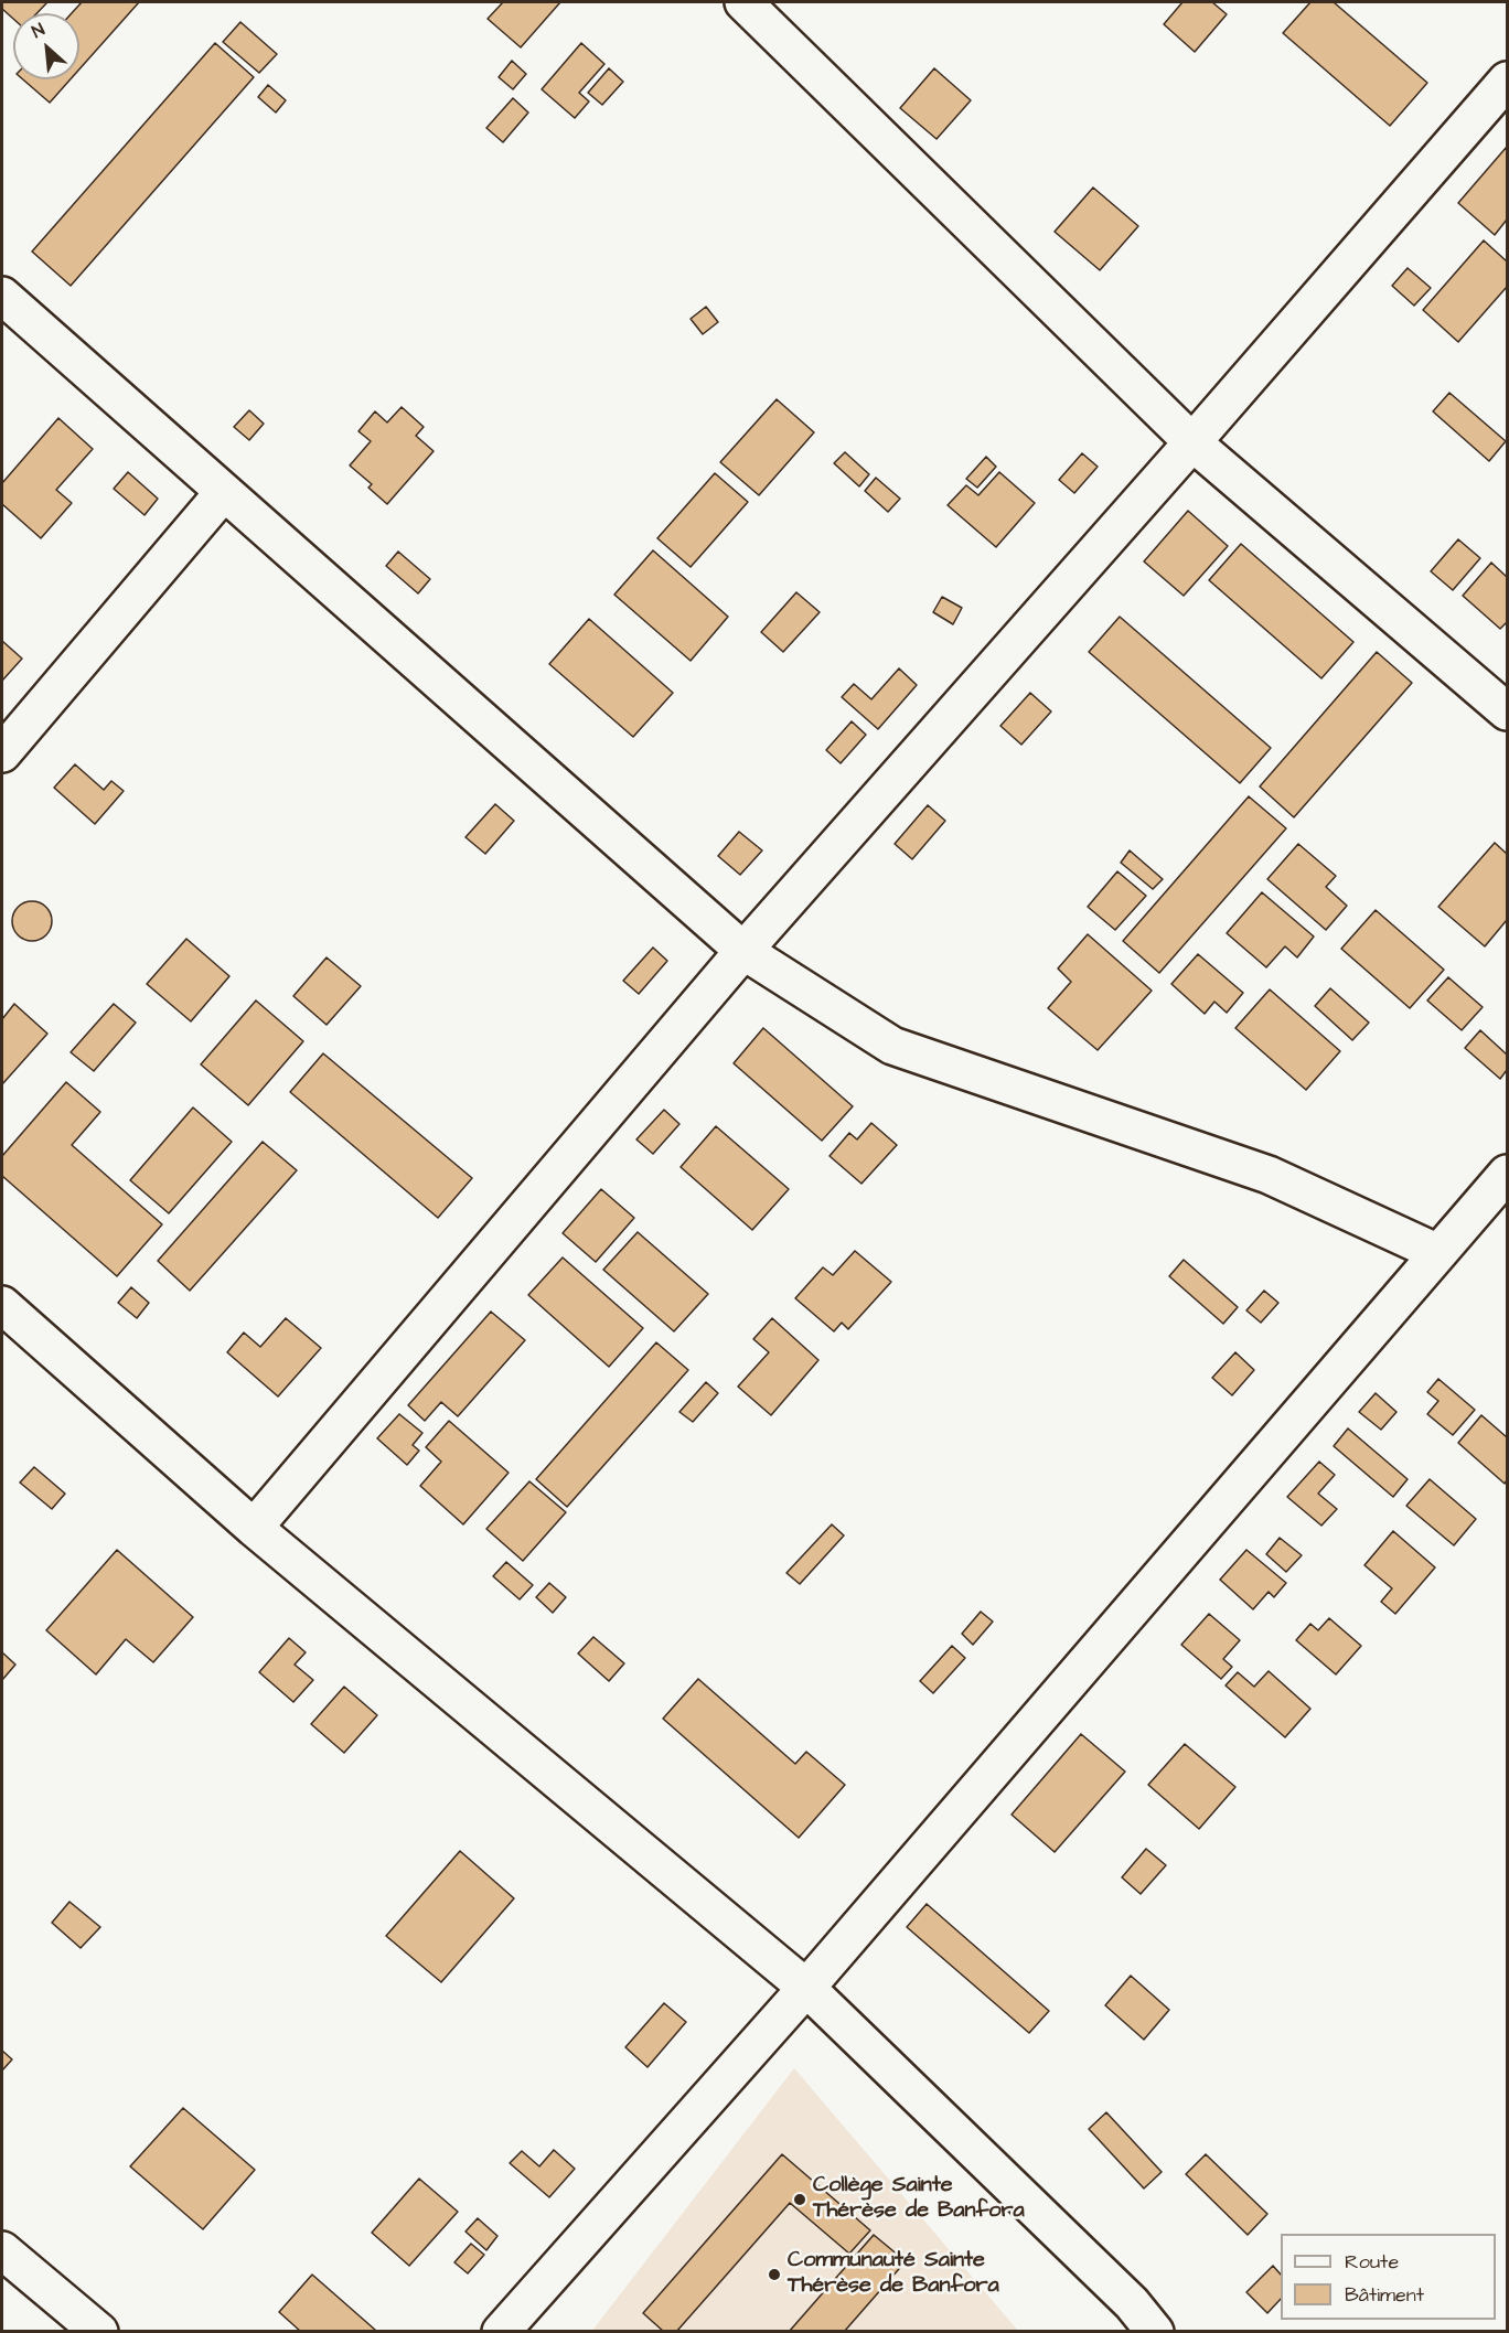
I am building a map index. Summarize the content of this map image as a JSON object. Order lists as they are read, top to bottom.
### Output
{
  "places": ["Collège Sainte Thérèse de Banfora", "Communauté Sainte Thérèse de Banfora"],
  "legend": ["Route", "Bâtiment"],
  "north": "top left"
}
